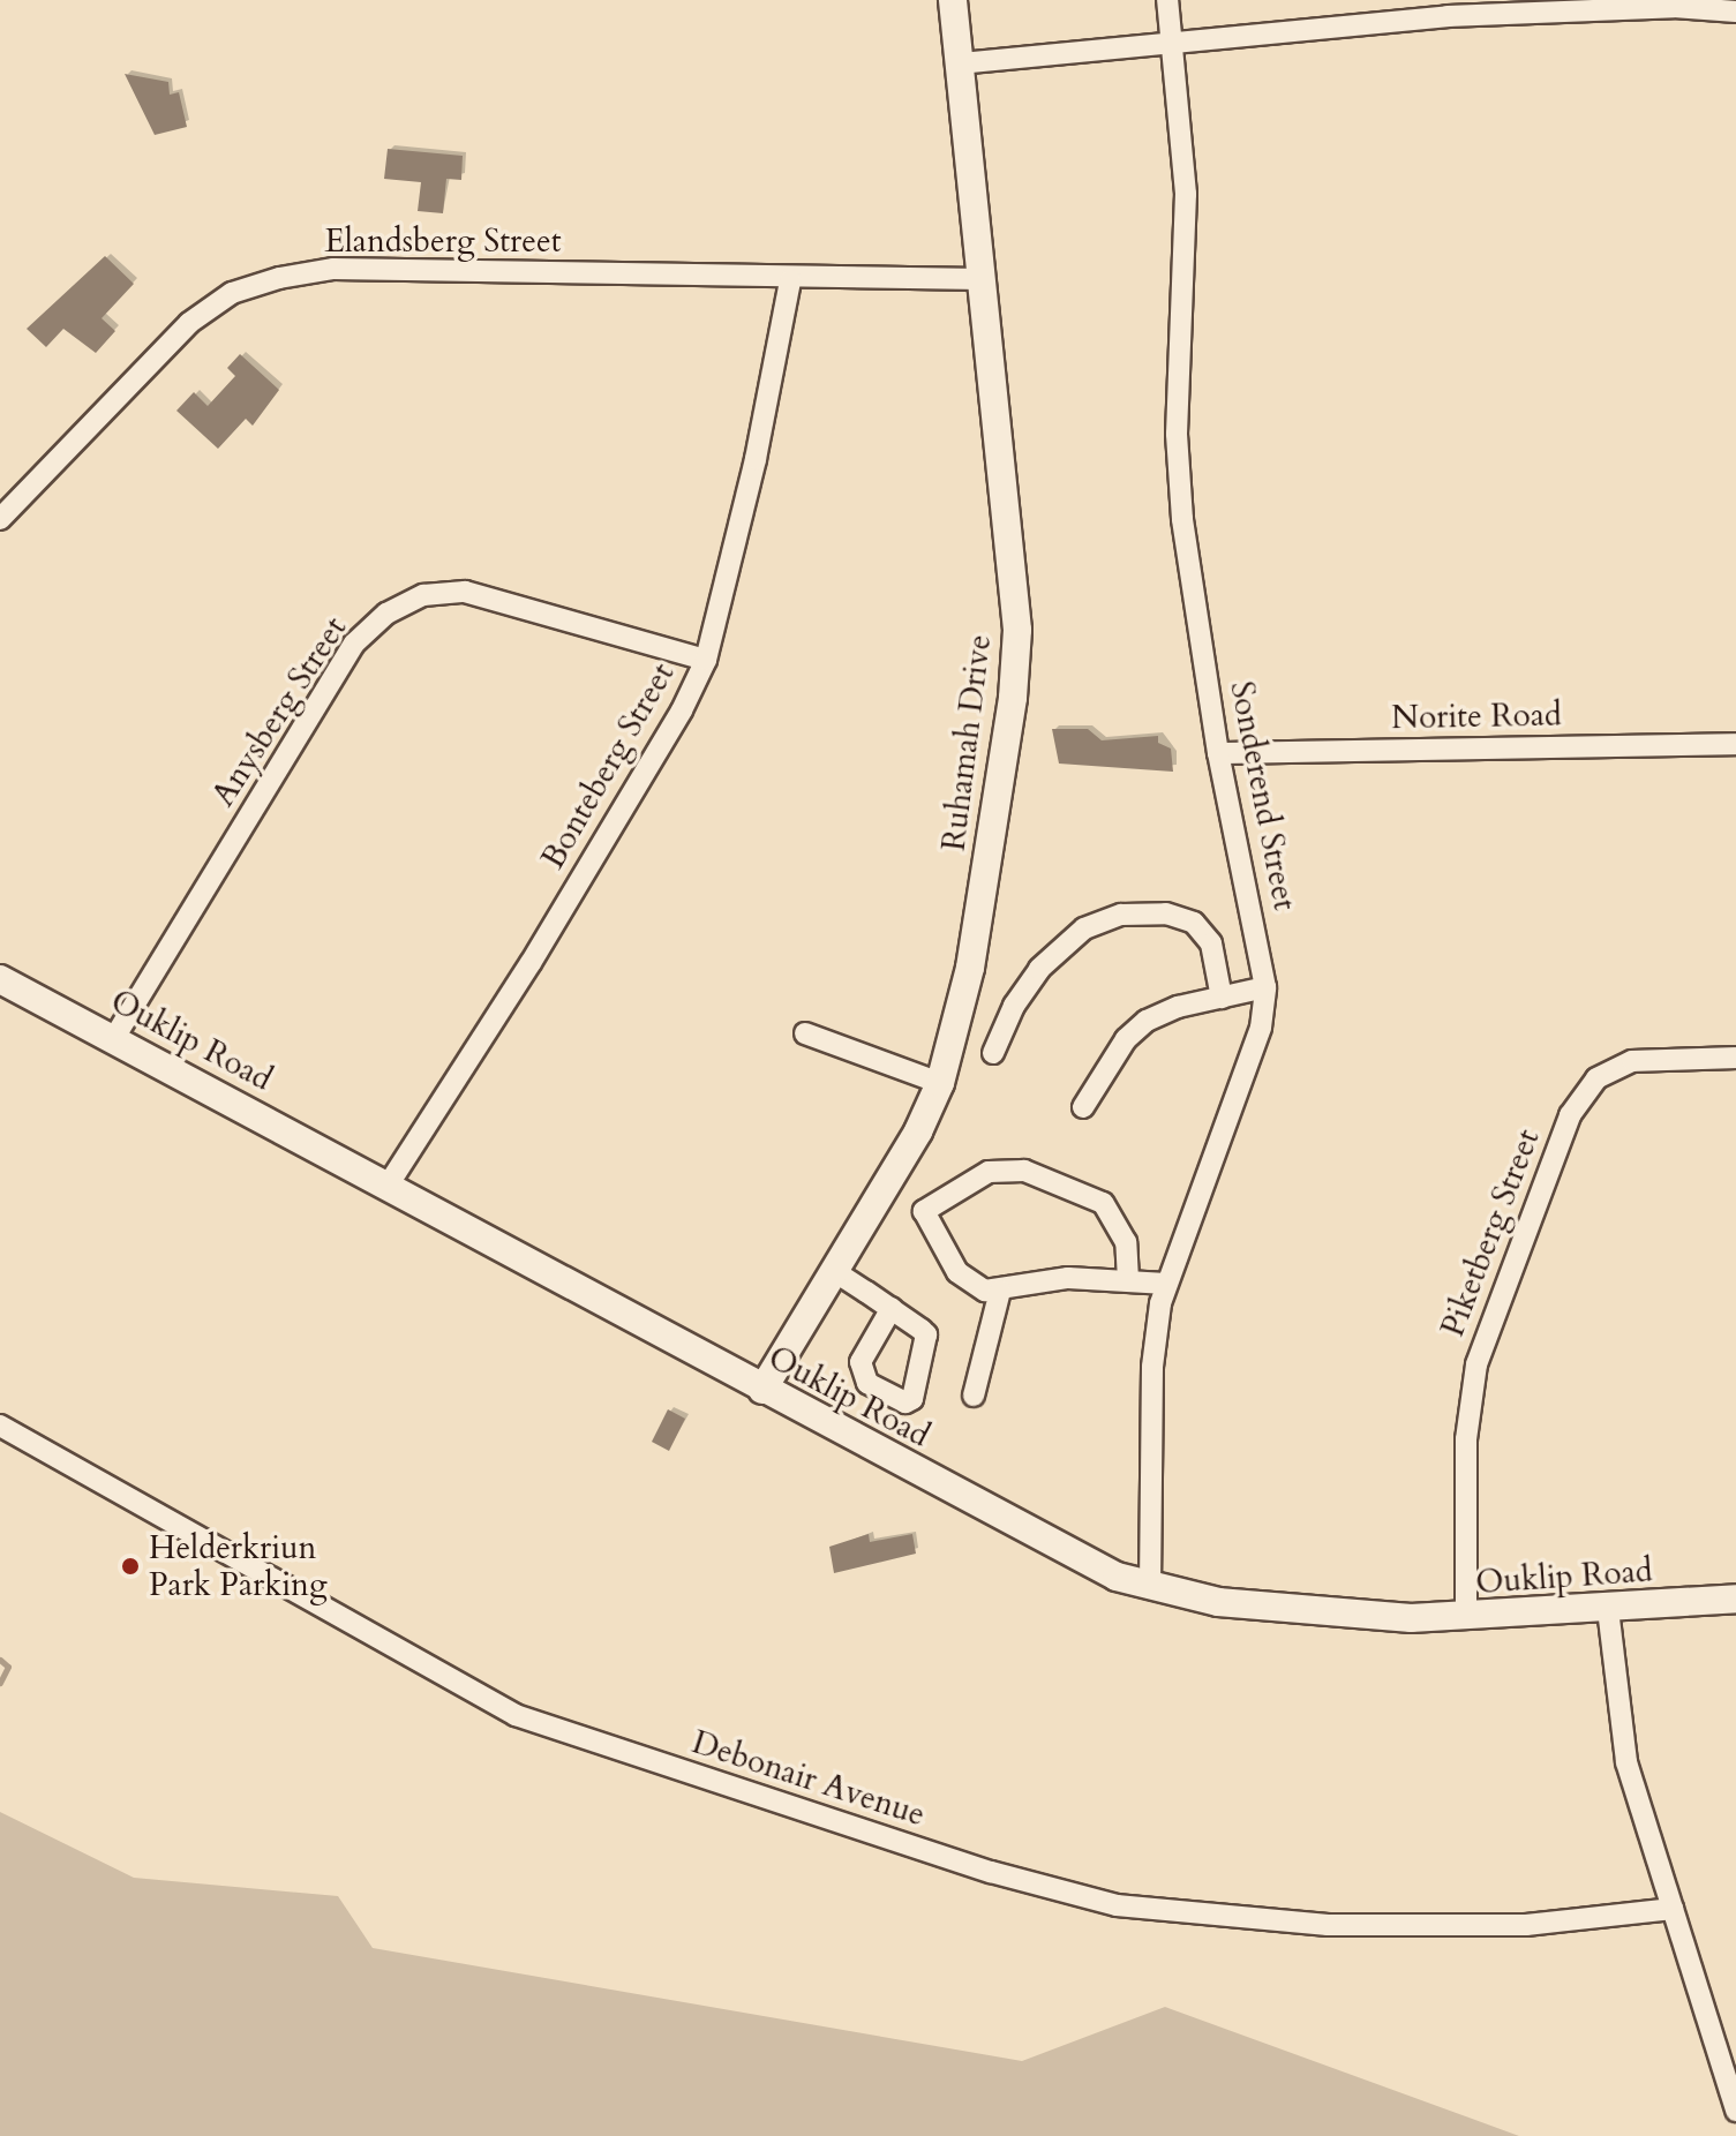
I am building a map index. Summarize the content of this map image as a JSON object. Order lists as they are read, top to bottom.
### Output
{
  "streets": {
    "street": [
      "Elandsberg Street",
      "Anysberg Street",
      "Norite Road",
      "Ruhamah Drive",
      "Bonteberg Street",
      "Sonderend Street",
      "Ouklip Road",
      "Piketberg Street",
      "Debonair Avenue"
    ]
  },
  "crossings": [
    ["Elandsberg Street", "Ruhamah Drive"],
    ["Elandsberg Street", "Bonteberg Street"],
    ["Anysberg Street", "Bonteberg Street"],
    ["Anysberg Street", "Ouklip Road"],
    ["Norite Road", "Sonderend Street"],
    ["Ruhamah Drive", "Ouklip Road"],
    ["Bonteberg Street", "Ouklip Road"],
    ["Sonderend Street", "Ouklip Road"],
    ["Ouklip Road", "Piketberg Street"]
  ],
  "places": ["Helderkriun Park Parking"]
}
